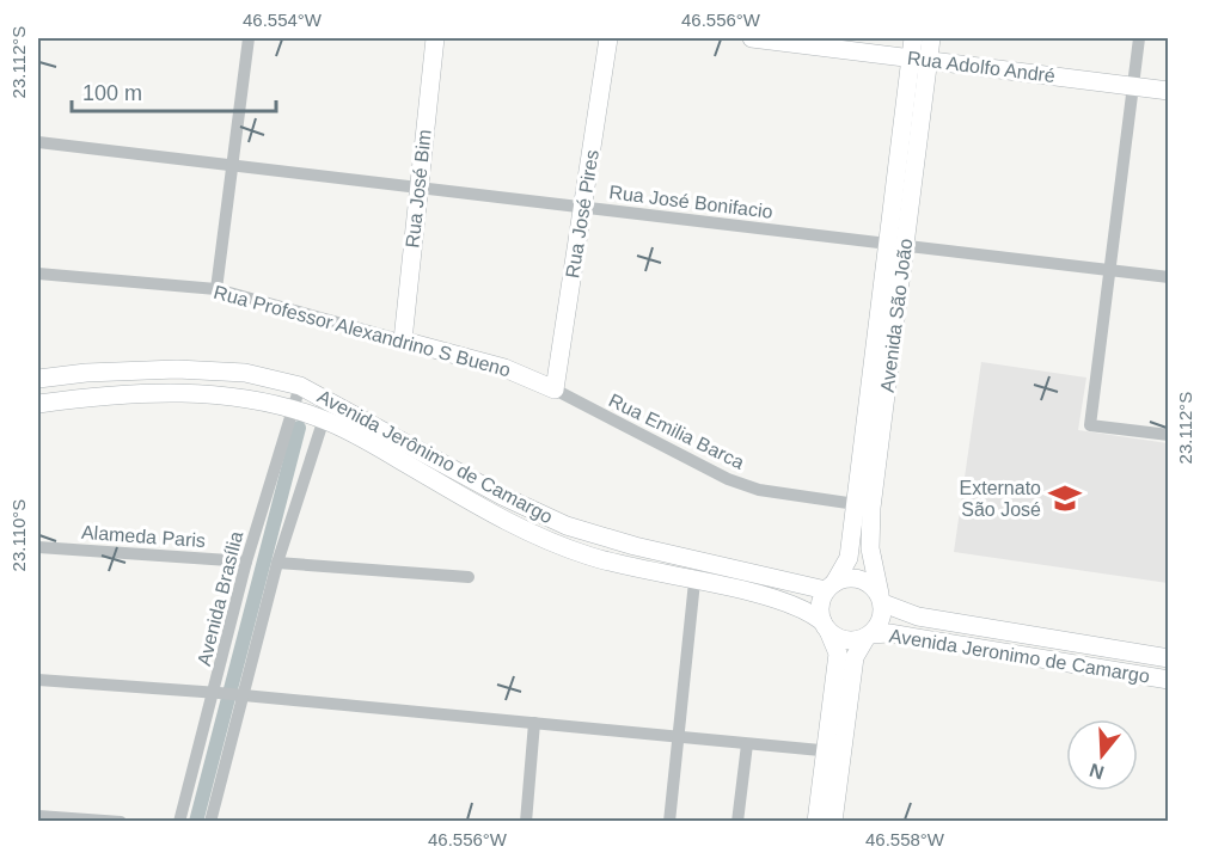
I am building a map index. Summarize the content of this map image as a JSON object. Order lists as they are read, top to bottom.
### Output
{
  "streets": {
    "main road": [
      "Rua Adolfo André",
      "Rua José Bim",
      "Rua José Pires",
      "Avenida São João",
      "Rua Professor Alexandrino S Bueno",
      "Avenida Jerônimo de Camargo",
      "Avenida Jeronimo de Camargo"
    ],
    "street": [
      "Rua José Bonifacio",
      "Rua Emilia Barca",
      "Alameda Paris",
      "Avenida Brasília"
    ]
  },
  "crossings": [
    ["Rua Adolfo André", "Avenida São João"],
    ["Rua José Bim", "Rua José Bonifacio"],
    ["Rua José Bim", "Rua Professor Alexandrino S Bueno"],
    ["Rua José Bonifacio", "Rua José Pires"],
    ["Rua José Bonifacio", "Avenida São João"],
    ["Rua José Pires", "Rua Professor Alexandrino S Bueno"],
    ["Rua José Pires", "Rua Emilia Barca"],
    ["Avenida São João", "Rua Emilia Barca"],
    ["Avenida São João", "Avenida Jerônimo de Camargo"],
    ["Avenida São João", "Avenida Jeronimo de Camargo"],
    ["Rua Professor Alexandrino S Bueno", "Rua Emilia Barca"],
    ["Avenida Jerônimo de Camargo", "Avenida Brasília"],
    ["Avenida Jerônimo de Camargo", "Avenida Jeronimo de Camargo"],
    ["Alameda Paris", "Avenida Brasília"]
  ],
  "places": {
    "school or university": ["Externato São José"]
  },
  "scale_bar": "100 m",
  "north": "bottom",
  "coordinates": [
    "46.554°W",
    "46.556°W",
    "23.112°S",
    "23.110°S",
    "46.558°W"
  ]
}
